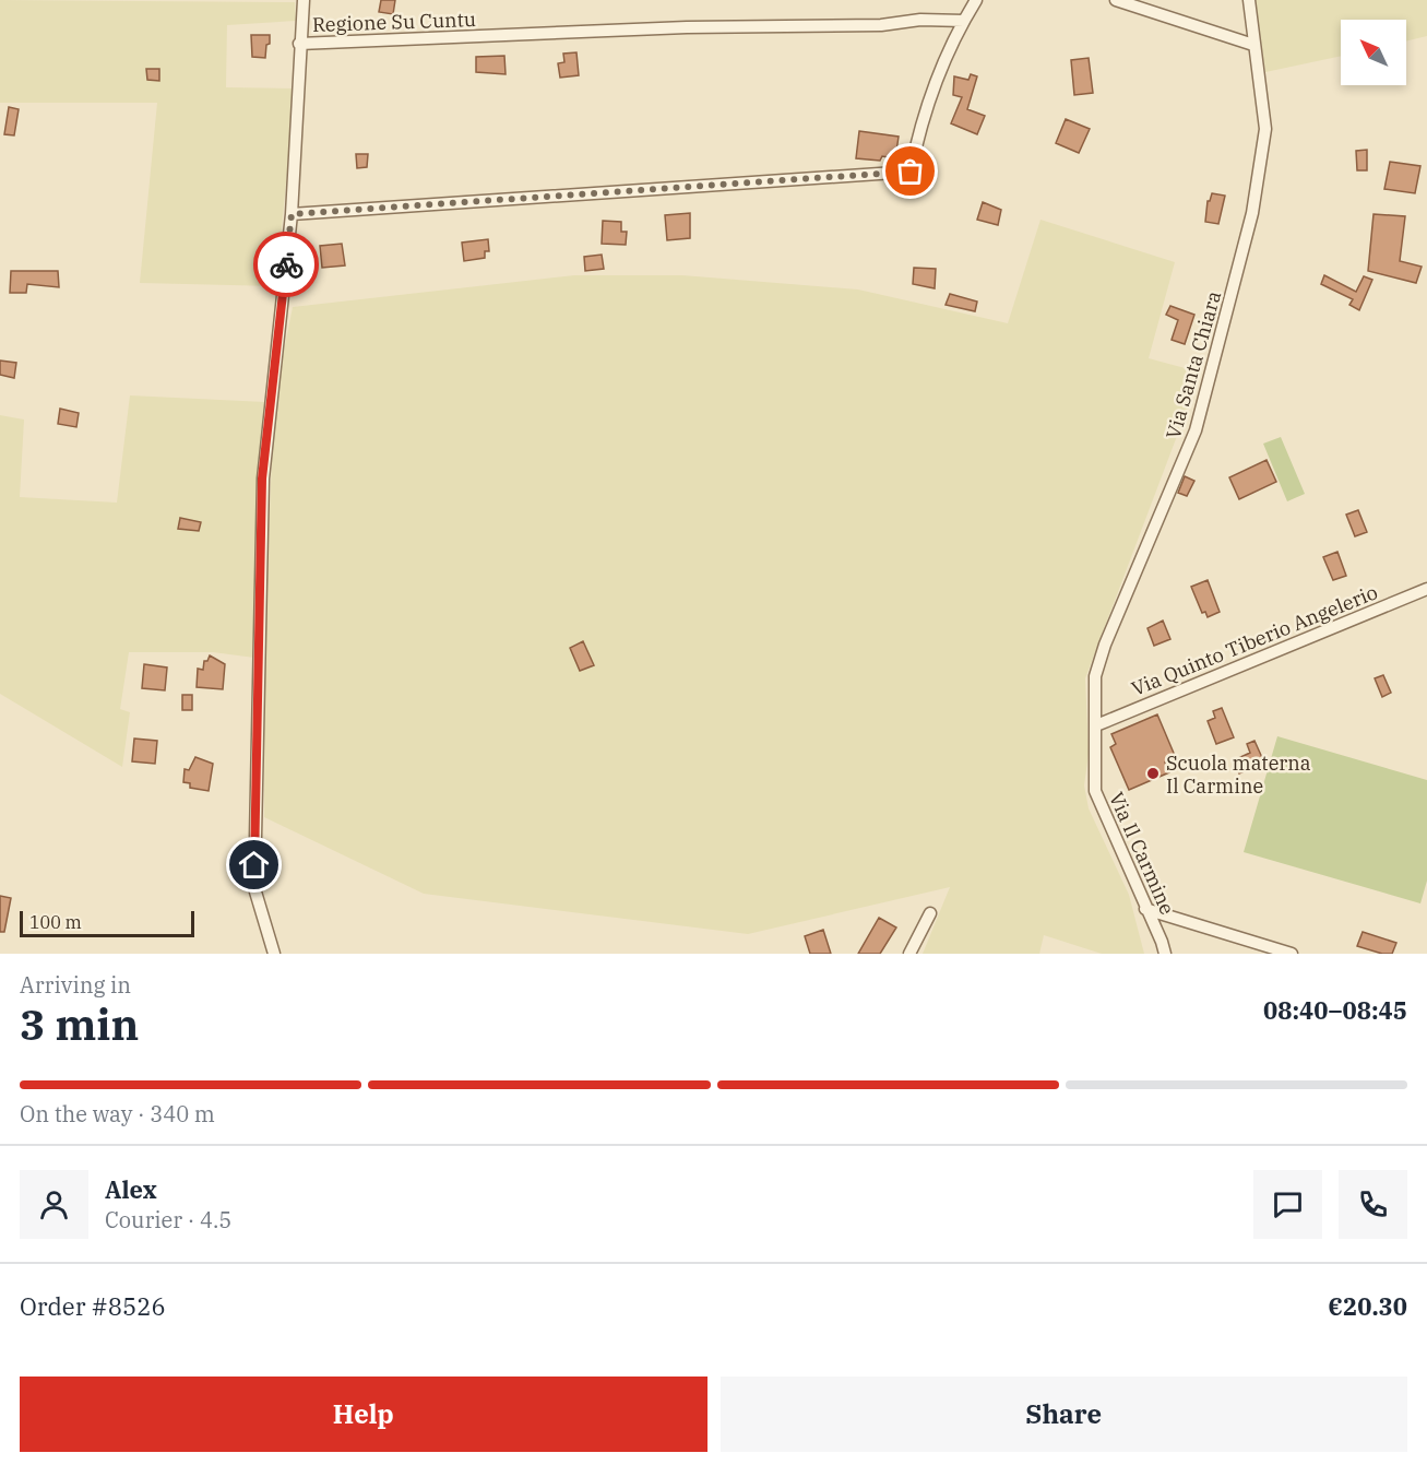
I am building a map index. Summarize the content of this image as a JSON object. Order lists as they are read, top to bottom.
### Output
{
  "streets": {
    "street": [
      "Regione Su Cuntu",
      "Via Santa Chiara",
      "Via Quinto Tiberio Angelerio",
      "Via Il Carmine"
    ]
  },
  "crossings": [
    ["Via Santa Chiara", "Via Quinto Tiberio Angelerio"],
    ["Via Santa Chiara", "Via Il Carmine"],
    ["Via Quinto Tiberio Angelerio", "Via Il Carmine"]
  ],
  "places": ["Scuola materna Il Carmine"],
  "scale_bar": "100 m",
  "north": "top left",
  "page": {
    "scale": "100 m",
    "heading": ["3 min", "Arriving in", "08:40–08:45"],
    "panel": [
      "Alex",
      "Courier · 4.5",
      "Order #8526",
      "€20.30"
    ],
    "bar": "On the way · 340 m",
    "buttons": ["Help", "Share"]
  }
}
